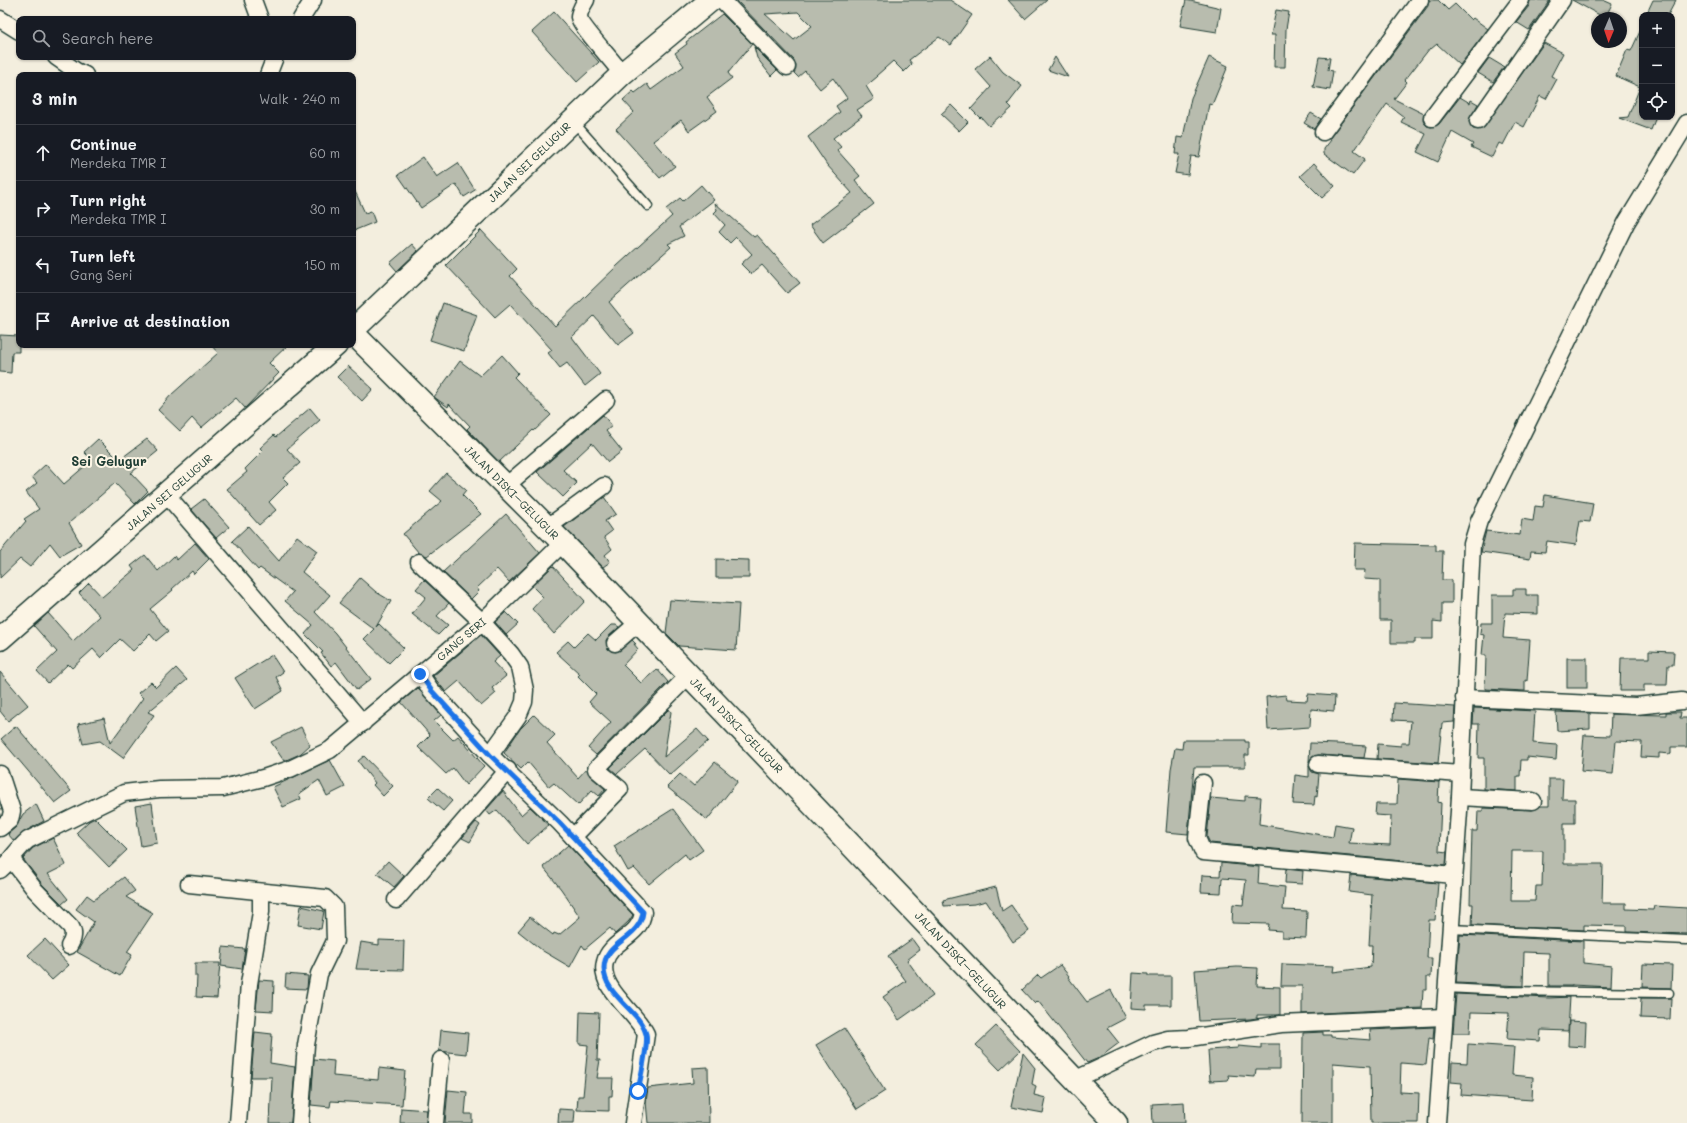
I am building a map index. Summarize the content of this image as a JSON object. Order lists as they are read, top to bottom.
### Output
{
  "streets": {
    "main road": ["JALAN SEI GELUGUR", "JALAN DISKI–GELUGUR"],
    "street": ["GANG SERI"]
  },
  "crossings": [
    ["JALAN DISKI–GELUGUR", "GANG SERI"]
  ],
  "districts": ["Sei Gelugur"],
  "north": "bottom",
  "page": {
    "map_buttons": ["+", "−"],
    "search": "Search here",
    "heading": ["3 min", "Walk · 240 m"],
    "list": [
      ["Continue", "Merdeka TMR I", "60 m"],
      ["Turn right", "Merdeka TMR I", "30 m"],
      ["Turn left", "Gang Seri", "150 m"],
      "Arrive at destination"
    ]
  }
}
